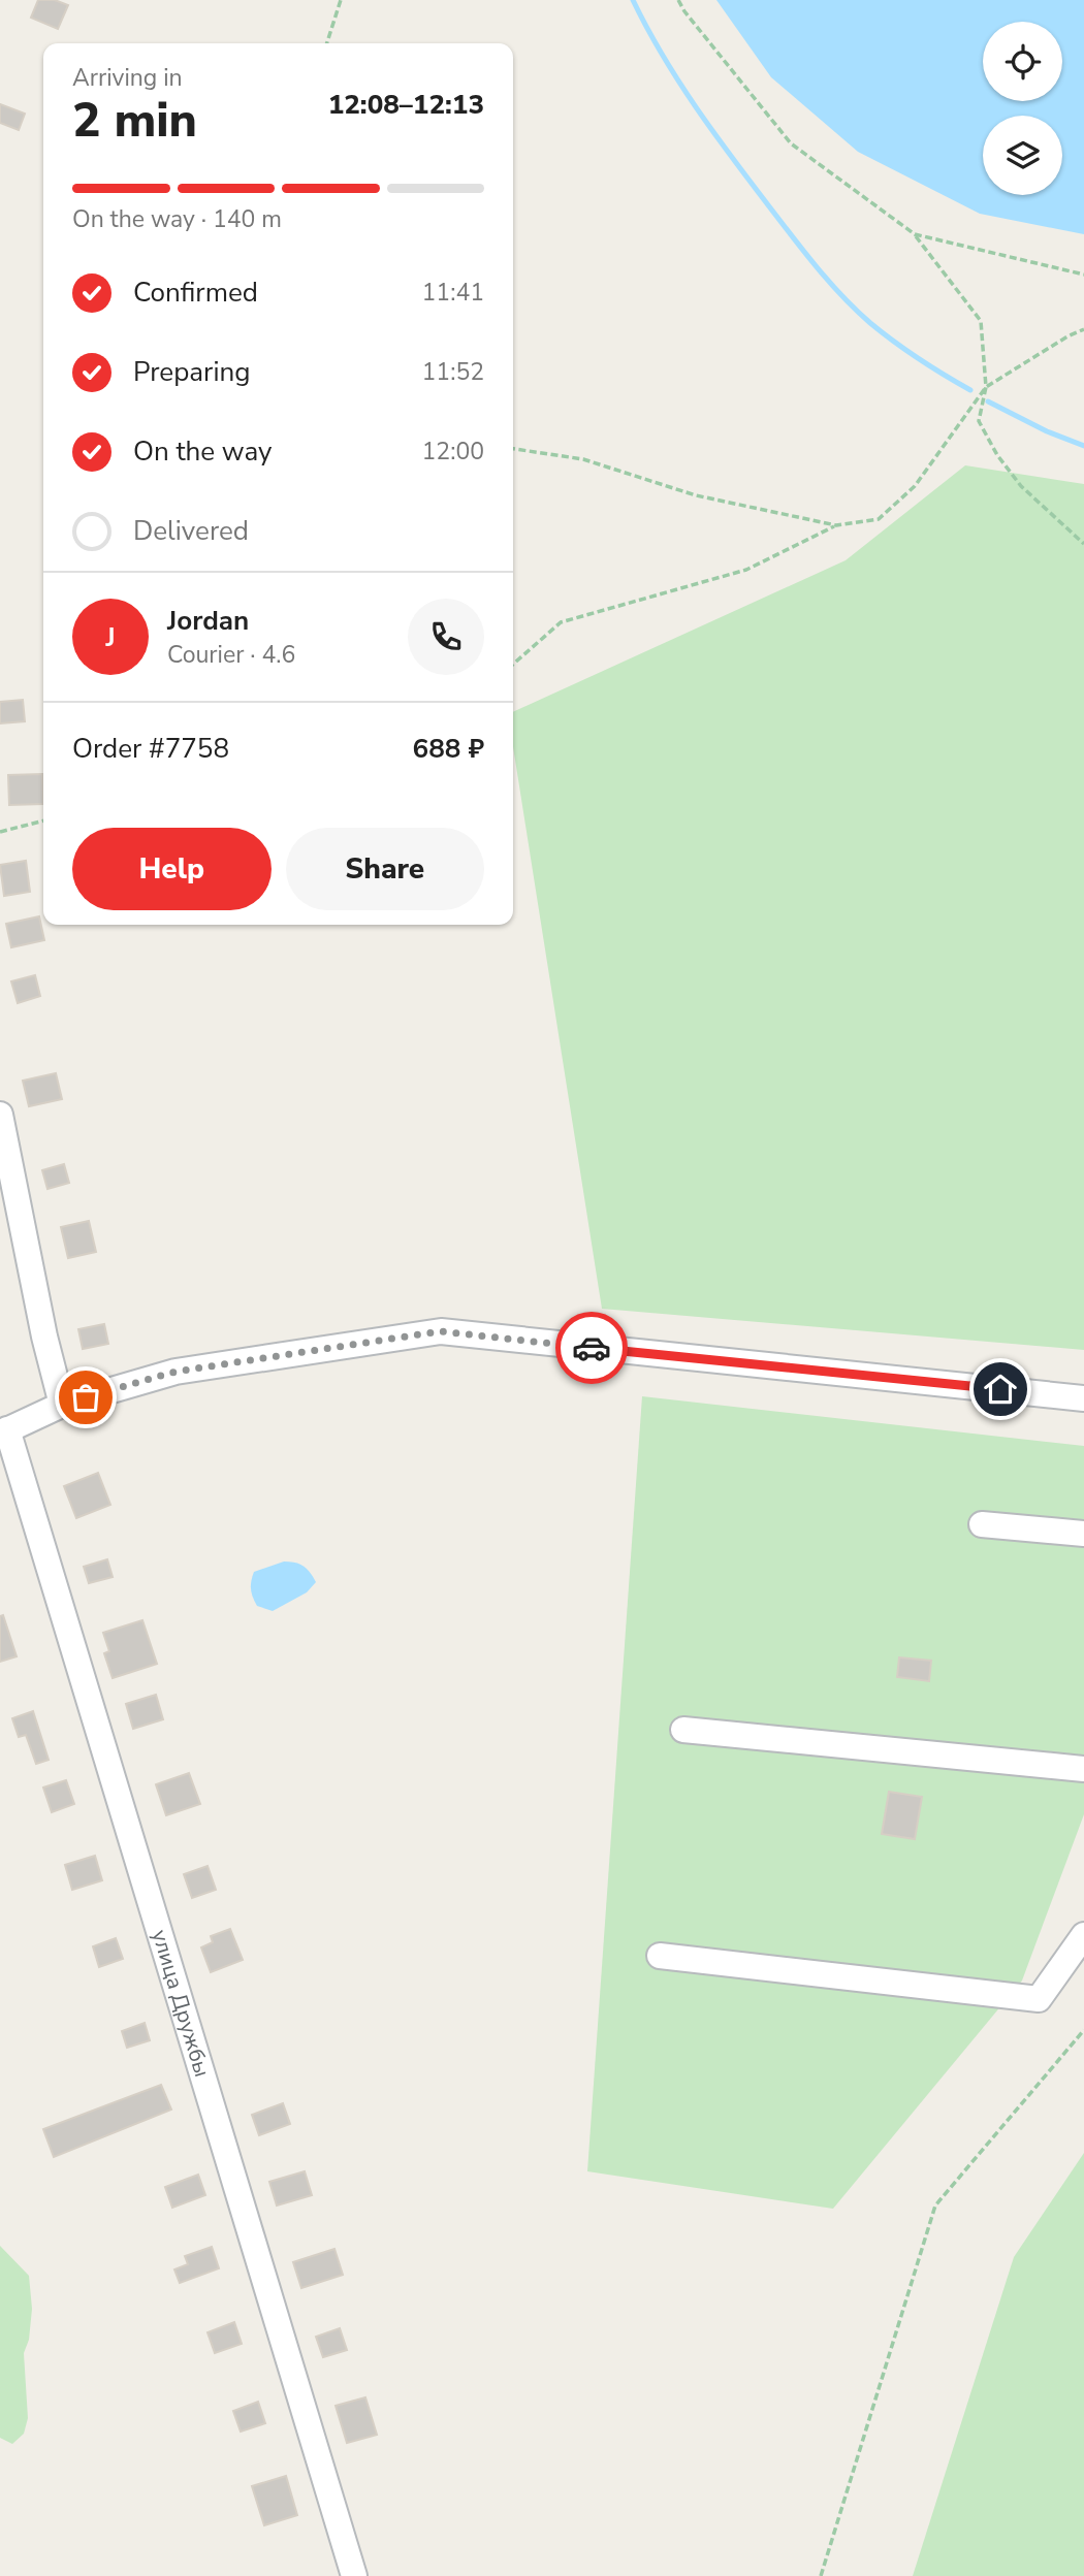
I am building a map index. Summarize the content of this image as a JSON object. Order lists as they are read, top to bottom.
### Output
{
  "streets": {
    "street": ["улица Дружбы"]
  },
  "page": {
    "heading": ["2 min", "Arriving in", "12:08–12:13"],
    "panel": [
      "Jordan",
      "Courier · 4.6",
      "Order #7758",
      "688 ₽"
    ],
    "bar": "On the way · 140 m",
    "list": [
      ["Confirmed", "11:41"],
      ["Preparing", "11:52"],
      ["On the way", "12:00"],
      "Delivered"
    ],
    "round": "J",
    "buttons": ["Help", "Share"]
  }
}
